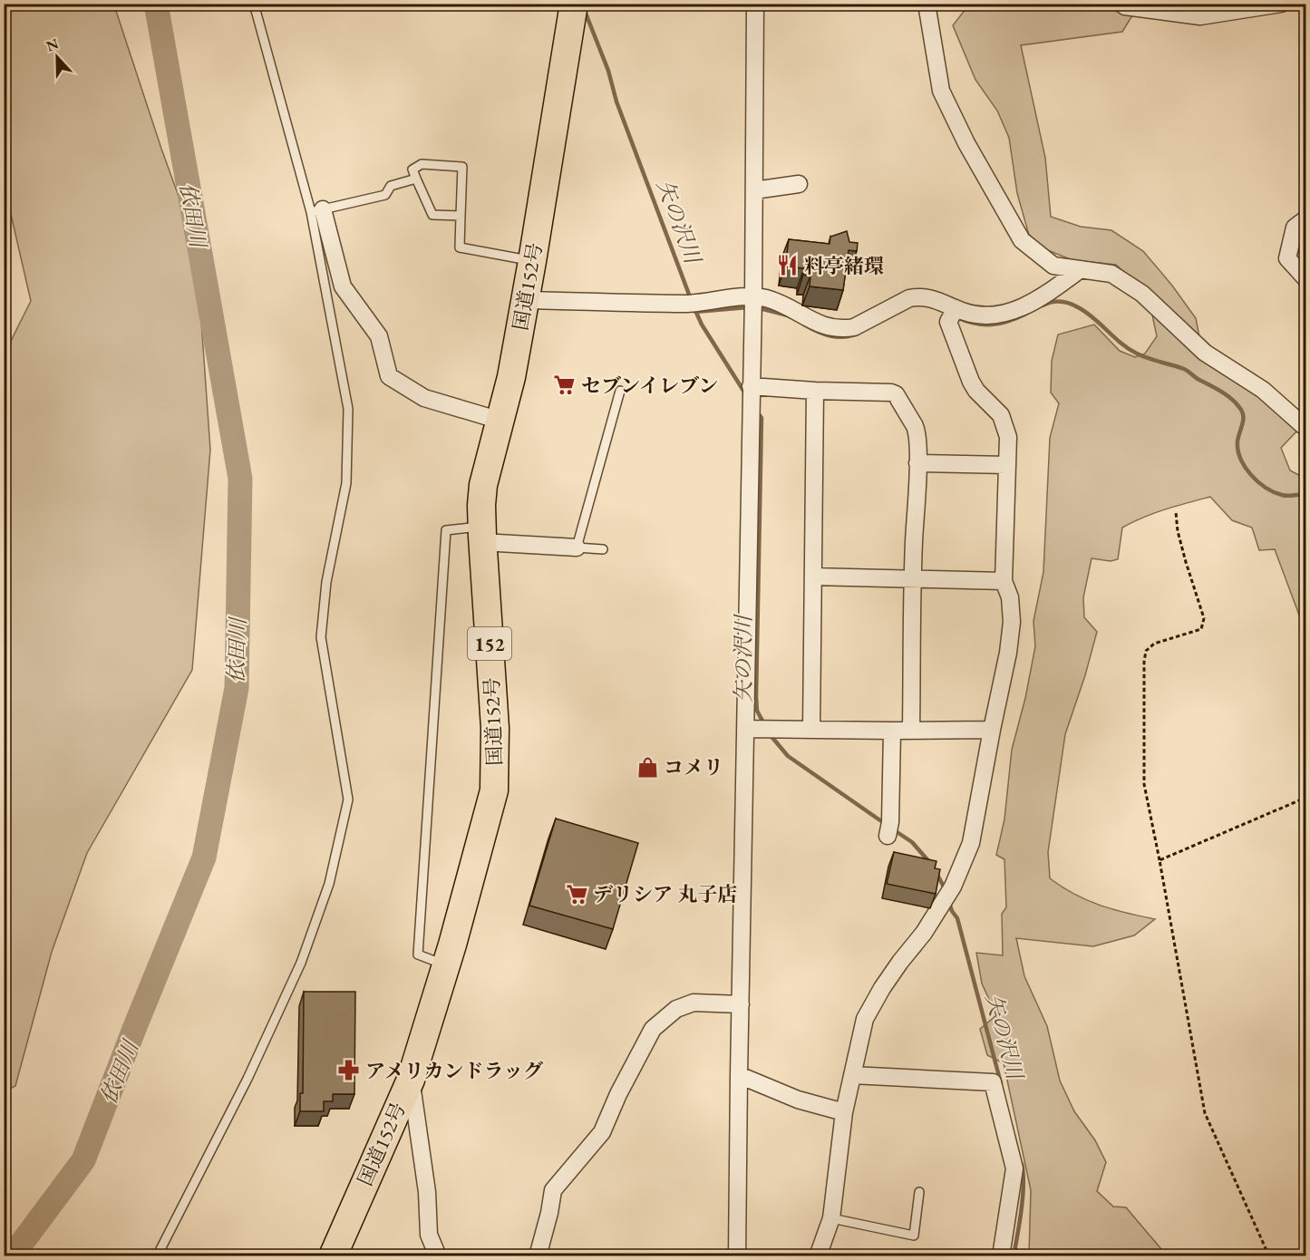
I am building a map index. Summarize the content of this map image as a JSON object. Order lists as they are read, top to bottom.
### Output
{
  "streets": {
    "highway": ["国道152号", "152"]
  },
  "water": ["依田川", "矢の沢川"],
  "places": {
    "restaurant": ["料亭緒環"],
    "supermarket": ["セブンイレブン", "デリシア 丸子店"],
    "shop": ["コメリ"],
    "pharmacy": ["アメリカンドラッグ"]
  },
  "north": "top"
}
